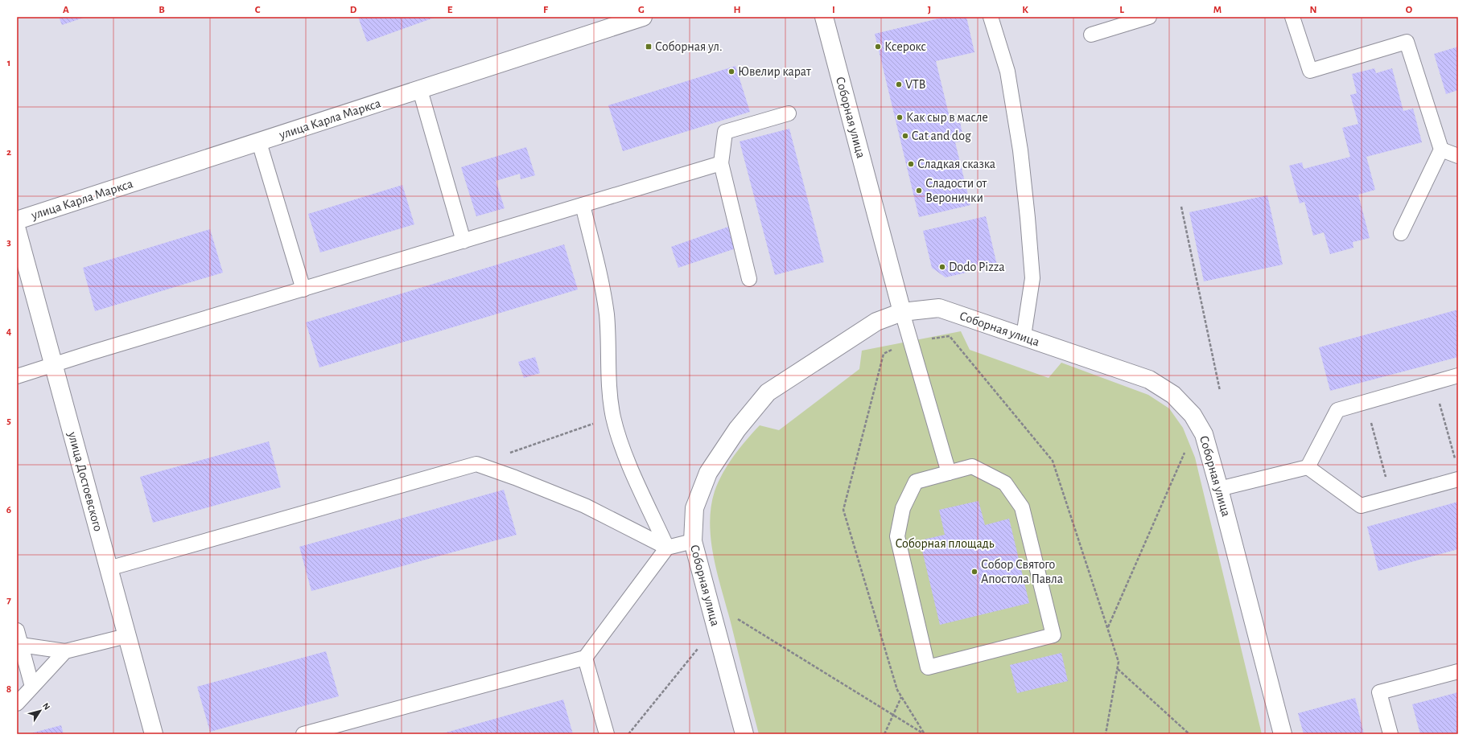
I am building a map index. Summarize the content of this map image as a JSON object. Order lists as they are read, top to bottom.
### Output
{
  "streets": {
    "street": ["Соборная улица", "улица Карла Маркса", "улица Достоевского"]
  },
  "parks": ["Соборная площадь"],
  "places": {
    "transit": ["Соборная ул."],
    "other": [
      "Ксерокс",
      "Ювелир карат",
      "VTB",
      "Как сыр в масле",
      "Cat and dog",
      "Сладкая сказка",
      "Сладости от Веронички",
      "Dodo Pizza",
      "Собор Святого Апостола Павла"
    ]
  },
  "north": "top right",
  "grid": {
    "columns": [
      "A",
      "B",
      "C",
      "D",
      "E",
      "F",
      "G",
      "H",
      "I",
      "J",
      "K",
      "L",
      "M",
      "N",
      "O"
    ],
    "rows": [
      "1",
      "2",
      "3",
      "4",
      "5",
      "6",
      "7",
      "8"
    ]
  }
}
